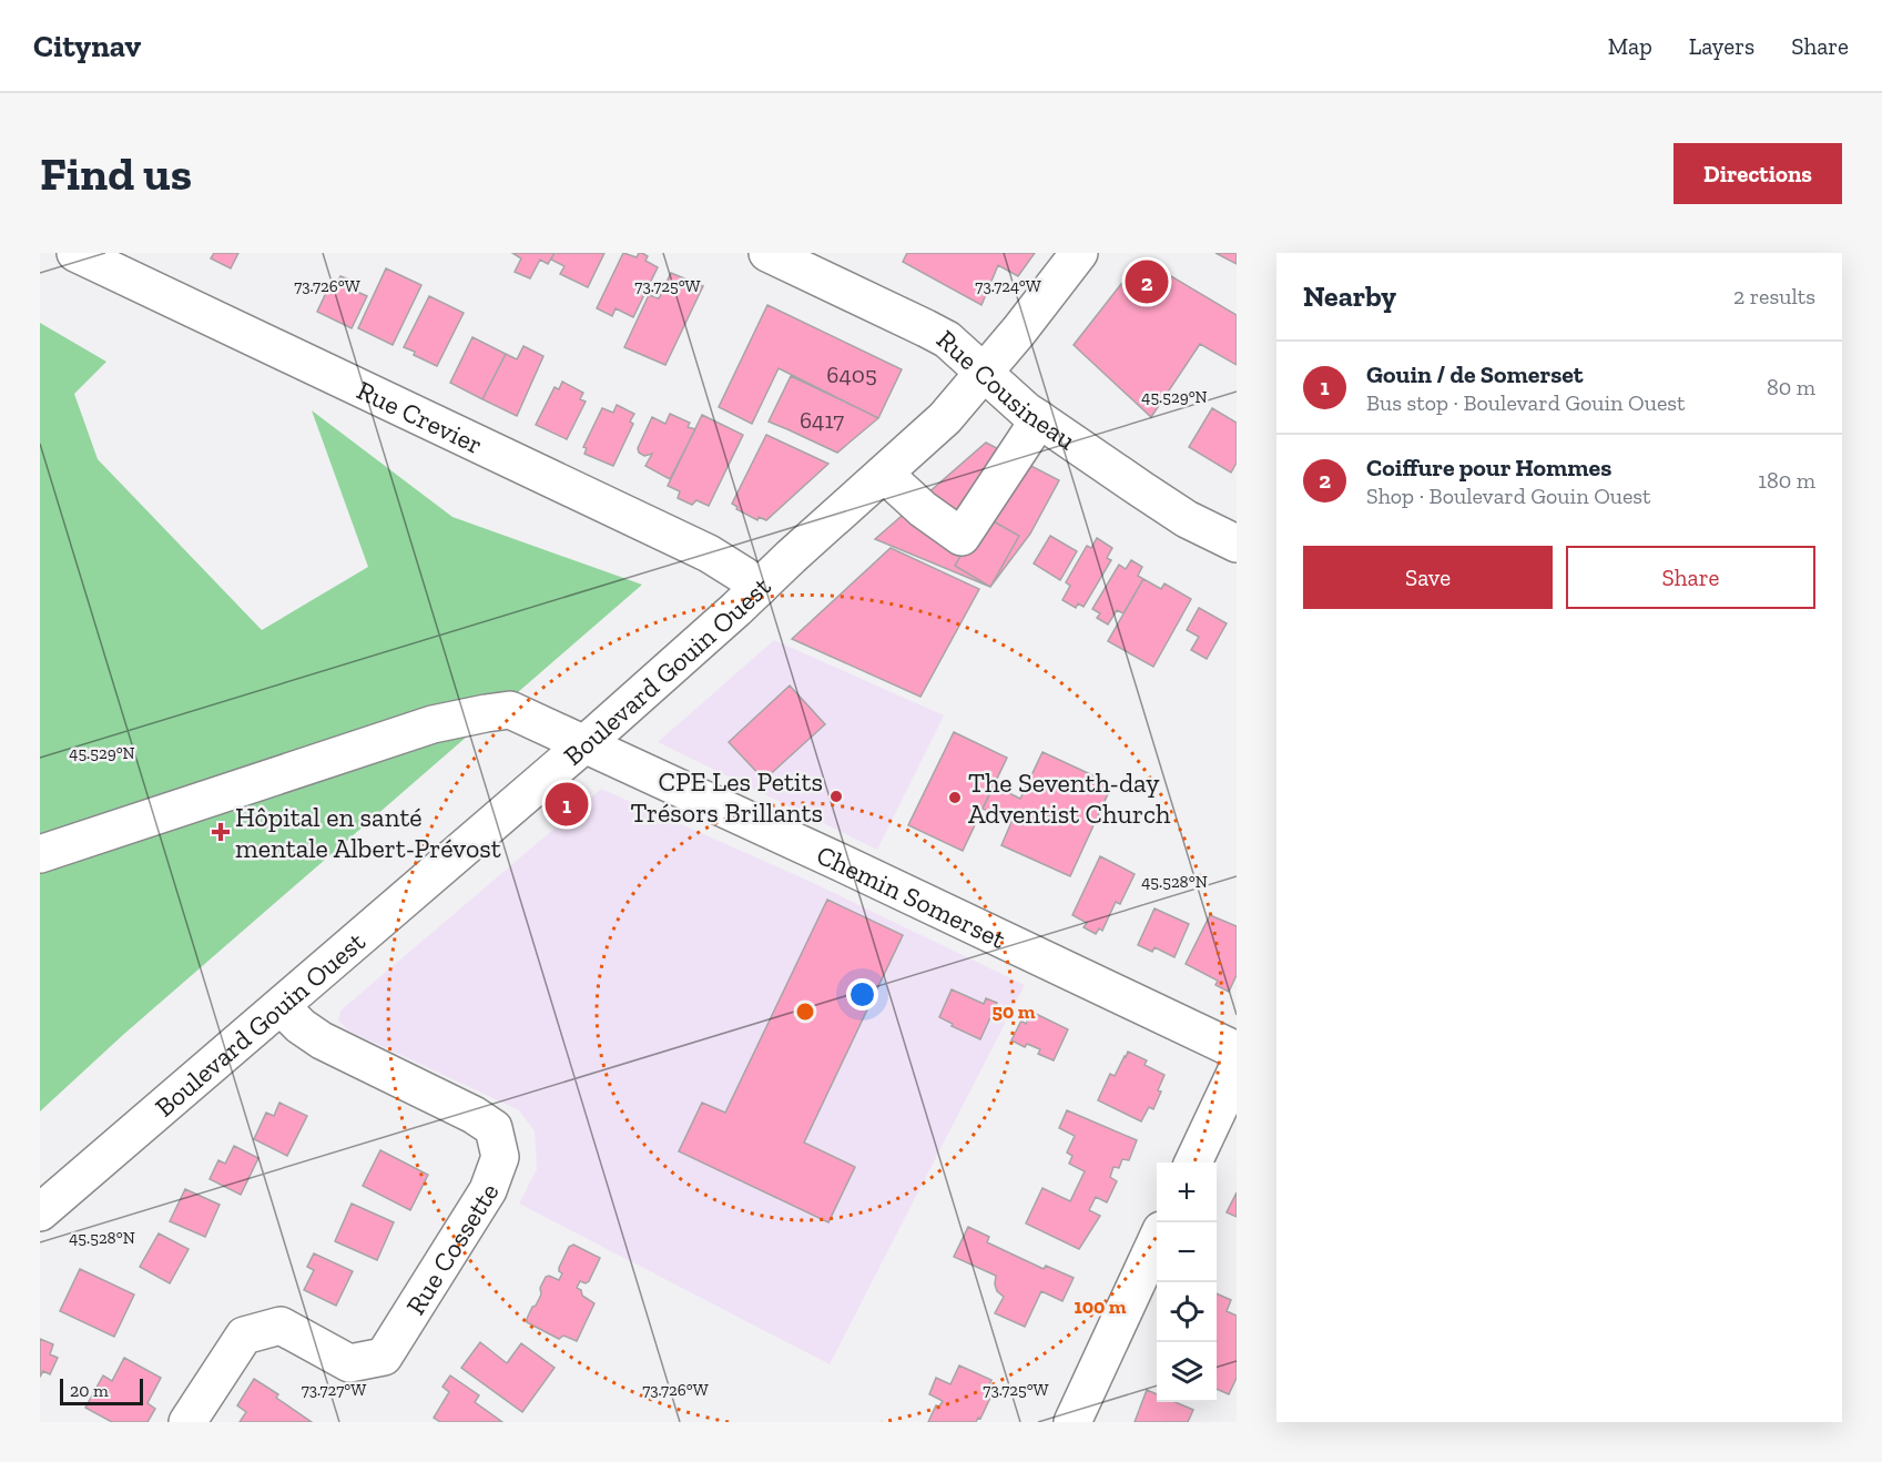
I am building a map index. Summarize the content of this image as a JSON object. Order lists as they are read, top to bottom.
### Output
{
  "streets": {
    "street": [
      "Rue Cousineau",
      "Rue Crevier",
      "Boulevard Gouin Ouest",
      "Chemin Somerset",
      "Rue Cossette"
    ]
  },
  "crossings": [
    ["Rue Cousineau", "Boulevard Gouin Ouest"],
    ["Rue Crevier", "Boulevard Gouin Ouest"],
    ["Boulevard Gouin Ouest", "Chemin Somerset"],
    ["Boulevard Gouin Ouest", "Rue Cossette"]
  ],
  "places": {
    "other": ["CPE Les Petits Trésors Brillants", "The Seventh-day Adventist Church"],
    "health": ["Hôpital en santé mentale Albert-Prévost"]
  },
  "house_numbers": ["6405", "6417"],
  "scale_bar": "20 m",
  "page": {
    "header": "Citynav",
    "nav": ["Map", "Layers", "Share"],
    "buttons": [
      "Directions",
      ["Save", "Share"]
    ],
    "title": "Find us",
    "heading": ["Nearby", "2 results"],
    "pins": ["2", "1"],
    "list": [
      {
        "mark": "1",
        "name": "Gouin / de Somerset",
        "note": "Bus stop · Boulevard Gouin Ouest",
        "value": "80 m"
      },
      {
        "mark": "2",
        "name": "Coiffure pour Hommes",
        "note": "Shop · Boulevard Gouin Ouest",
        "value": "180 m"
      }
    ],
    "map_buttons": ["+", "−"],
    "scale": "20 m"
  },
  "coordinates": [
    "73.726°W",
    "73.725°W",
    "73.724°W",
    "45.529°N",
    "45.528°N",
    "73.727°W"
  ],
  "rings": ["50 m", "100 m"]
}
